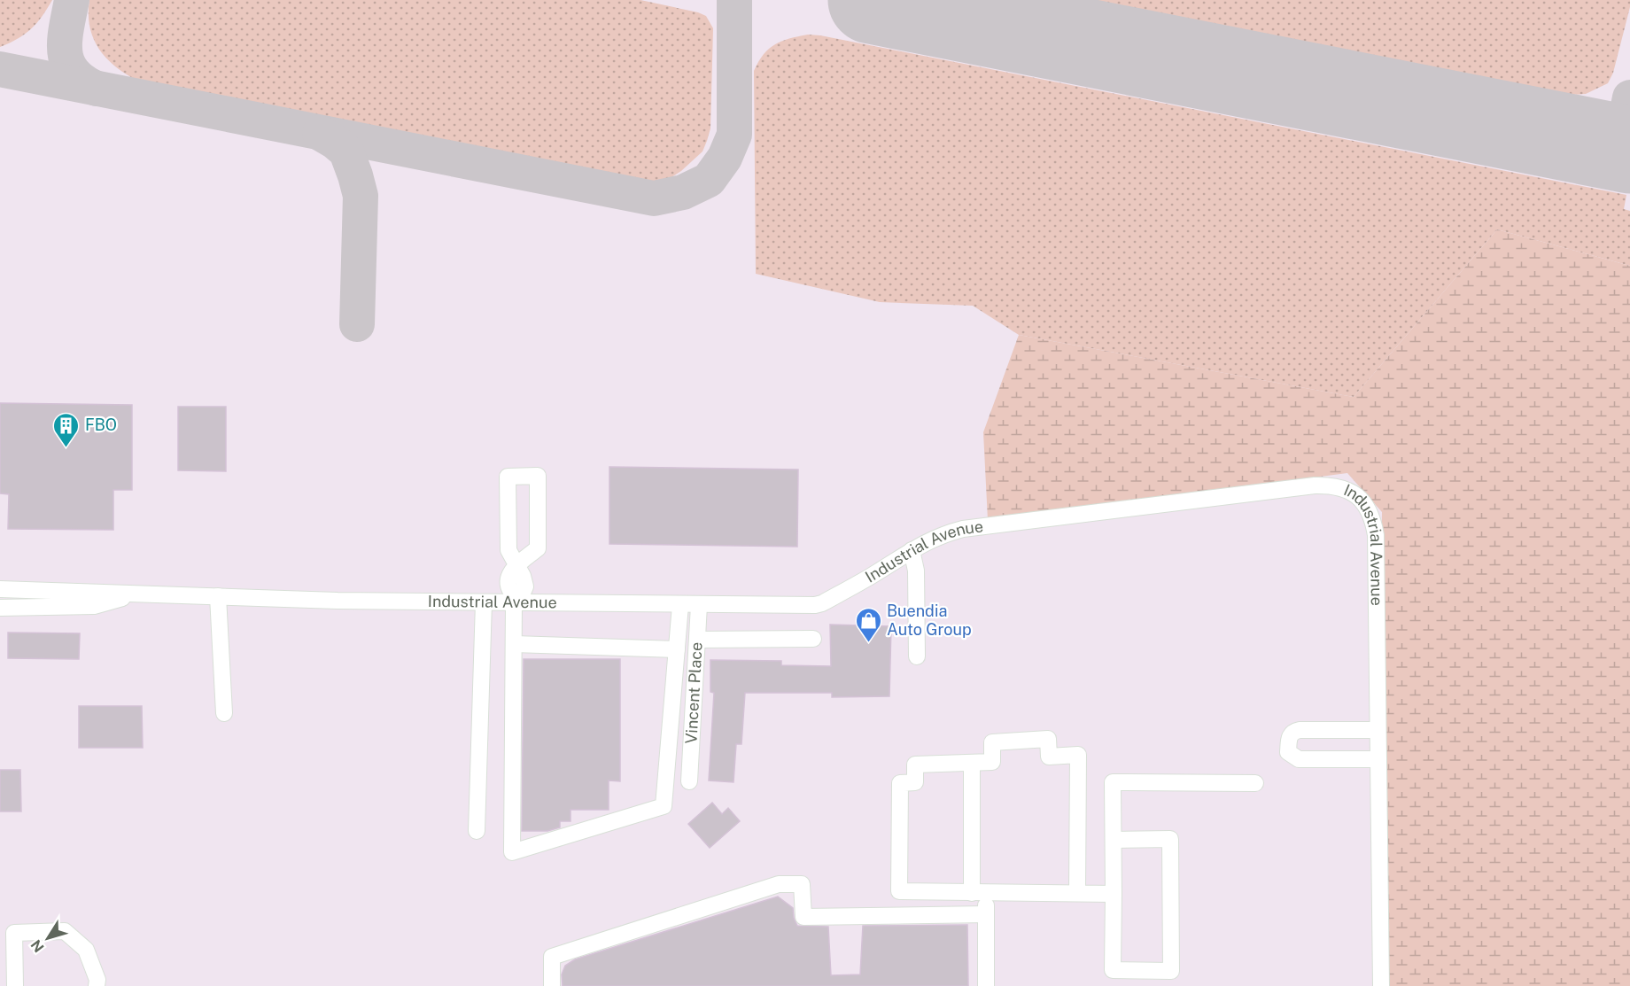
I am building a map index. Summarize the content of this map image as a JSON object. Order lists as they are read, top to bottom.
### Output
{
  "streets": {
    "street": ["Industrial Avenue", "Vincent Place"]
  },
  "crossings": [
    ["Industrial Avenue", "Vincent Place"]
  ],
  "places": {
    "building": ["FBO"],
    "shop": ["Buendia Auto Group"]
  },
  "north": "bottom left"
}
